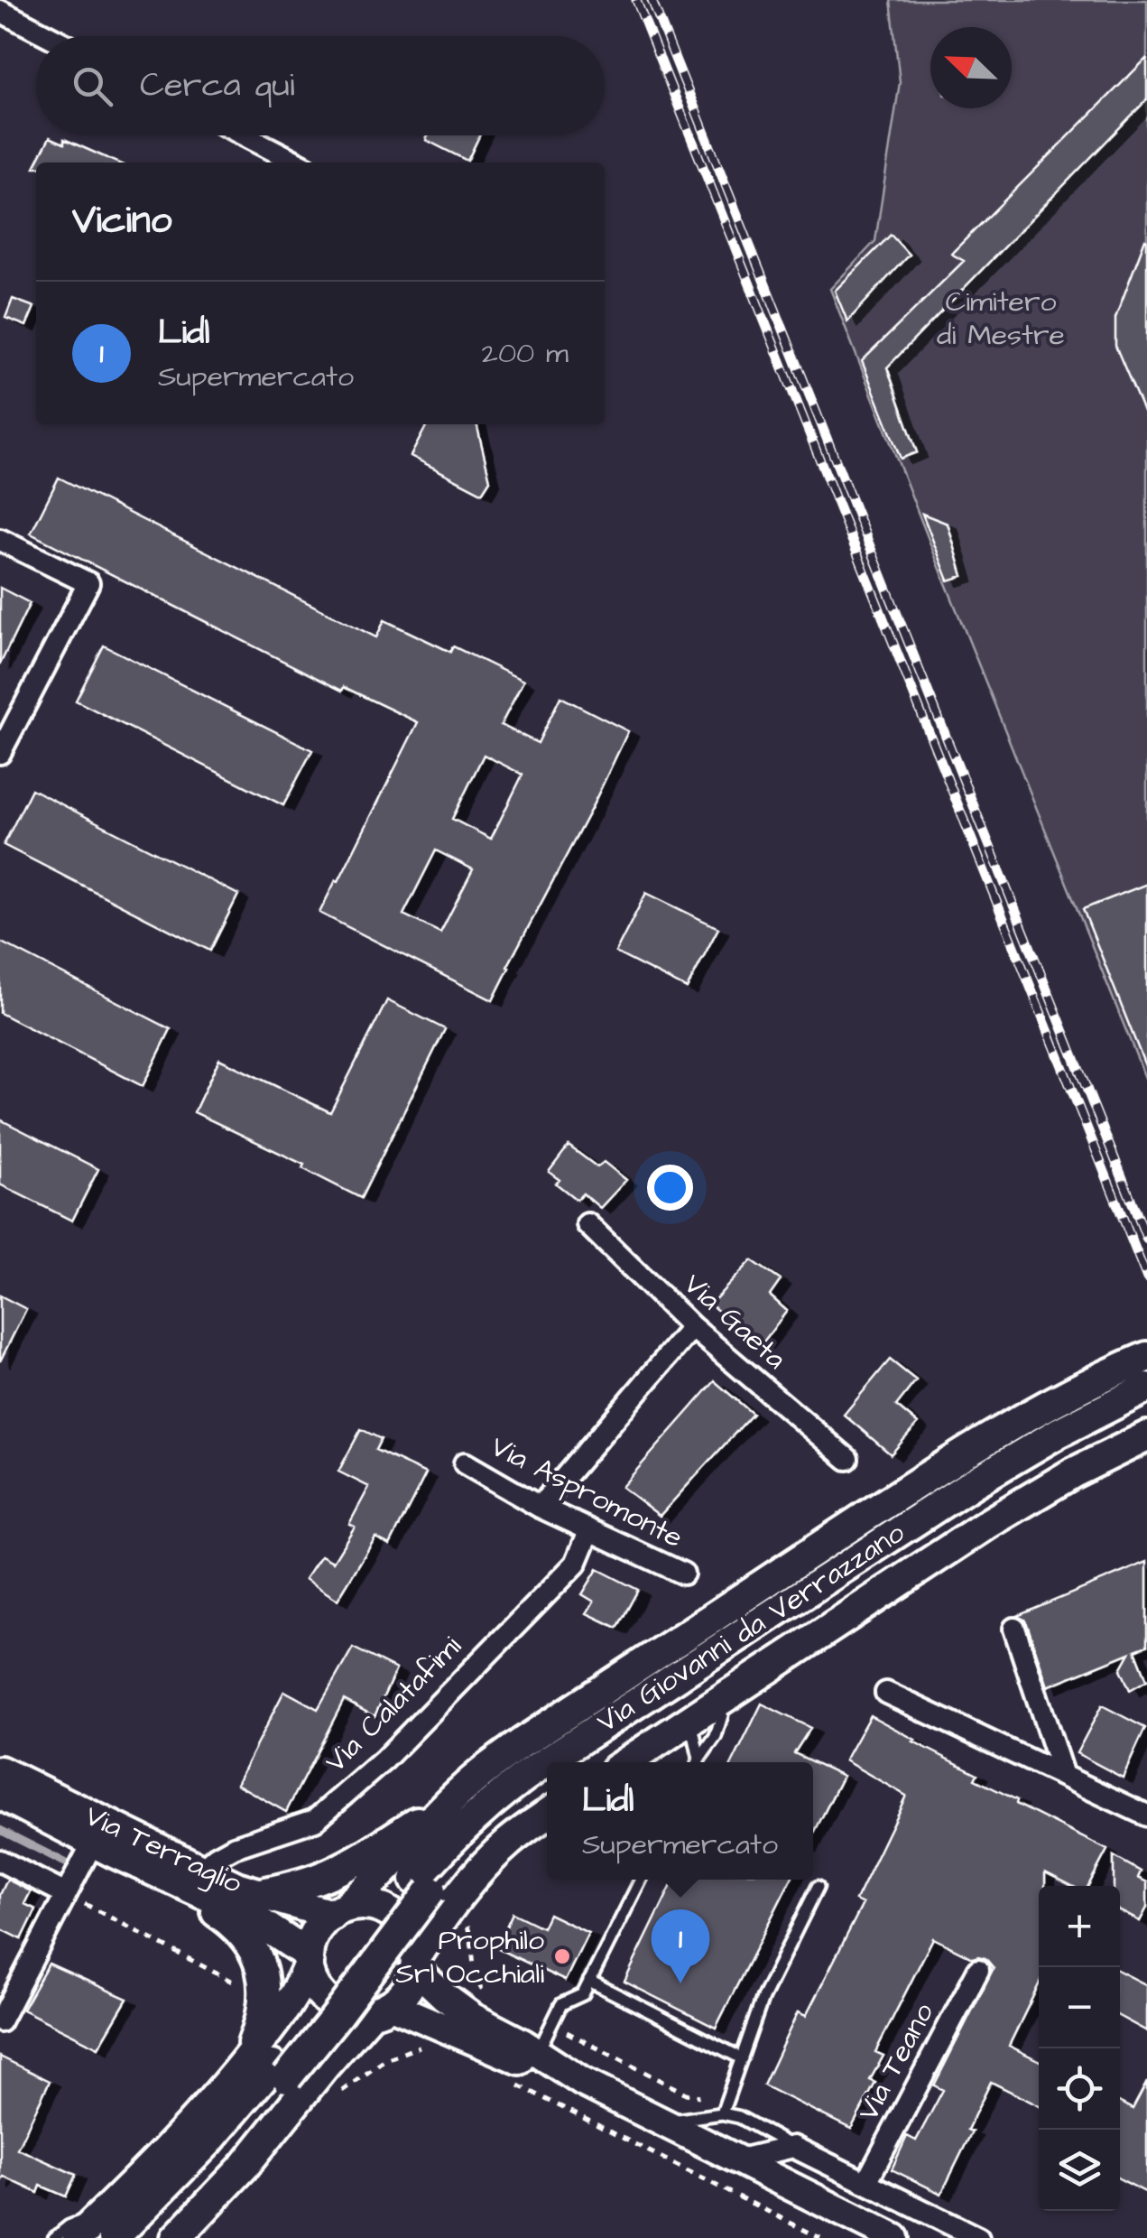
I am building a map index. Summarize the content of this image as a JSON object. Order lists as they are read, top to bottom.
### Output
{
  "streets": {
    "main road": ["Via Giovanni da Verrazzano", "Via Terraglio"],
    "street": [
      "Via Gaeta",
      "Via Aspromonte",
      "Via Calatafimi",
      "Via Teano"
    ]
  },
  "crossings": [
    ["Via Aspromonte", "Via Calatafimi"],
    ["Via Calatafimi", "Via Terraglio"]
  ],
  "parks": ["Cimitero di Mestre"],
  "places": ["Prophilo Srl Occhiali"],
  "north": "top left",
  "page": {
    "search": "Cerca qui",
    "heading": "Vicino",
    "list": [
      {
        "mark": "1",
        "name": "Lidl",
        "note": "Supermercato",
        "value": "200 m"
      }
    ],
    "popup": ["Lidl", "Supermercato"],
    "map_buttons": ["+", "−"],
    "pins": "1"
  }
}
